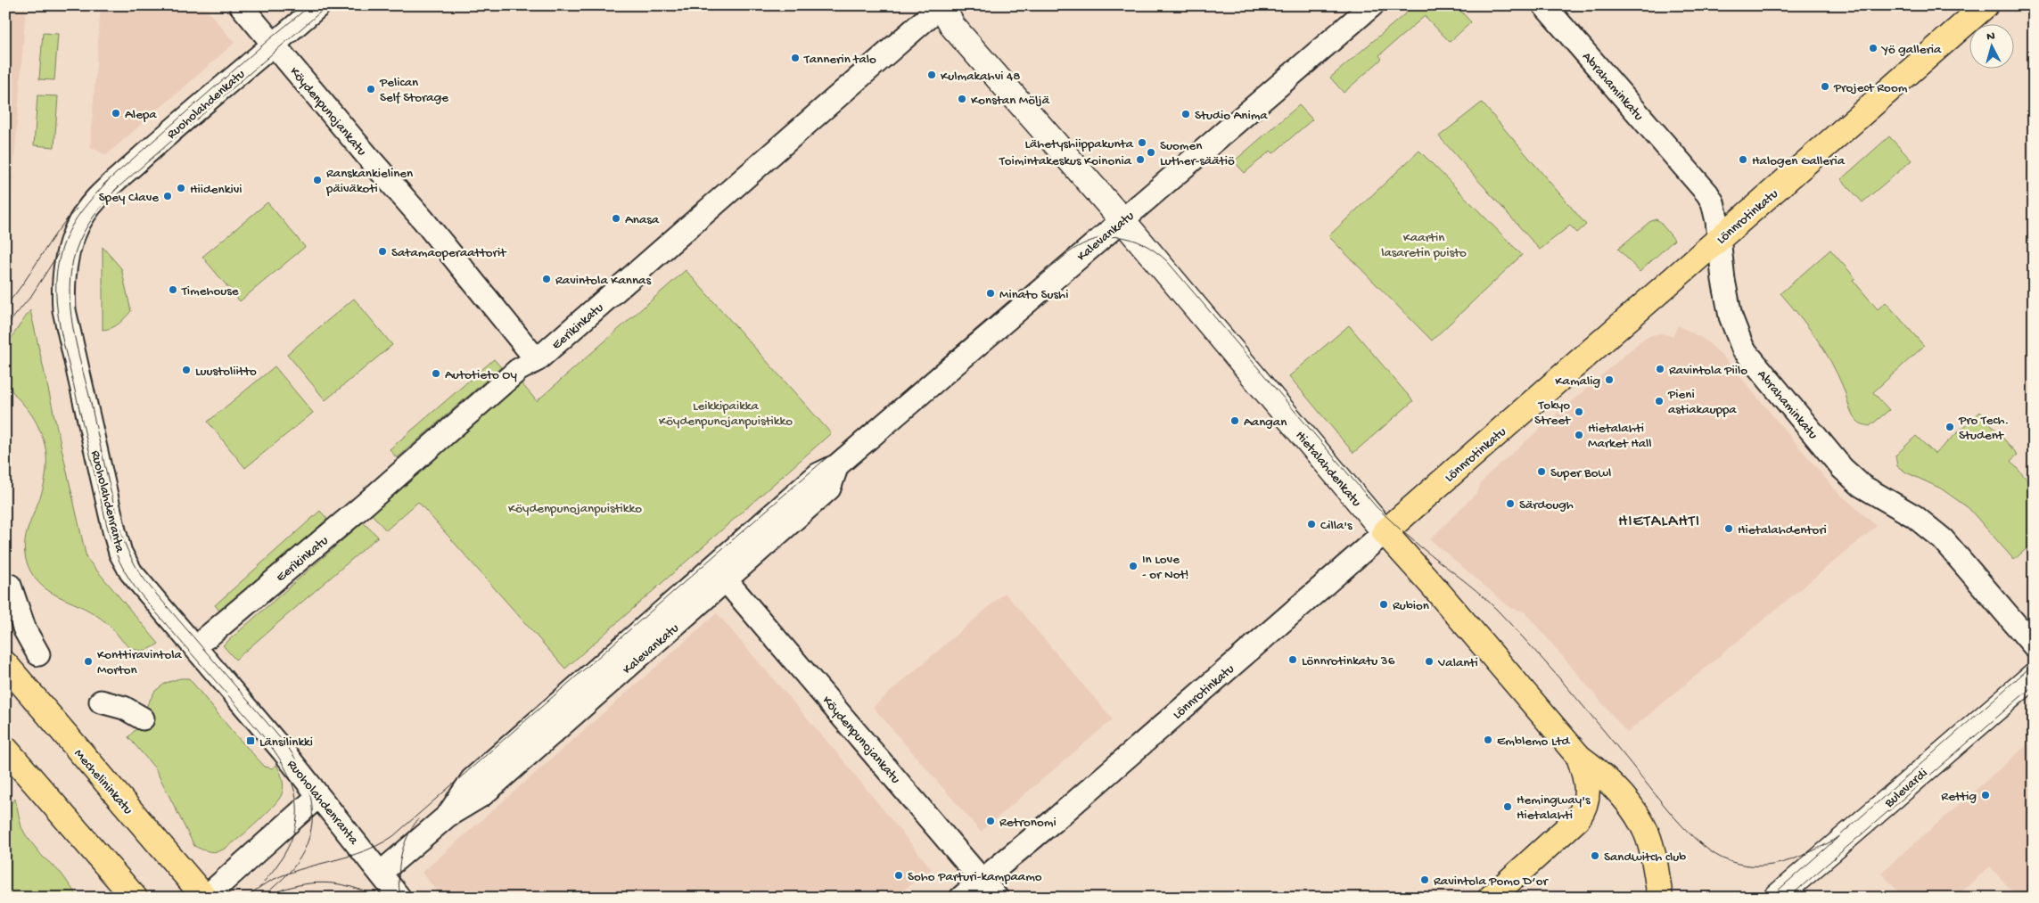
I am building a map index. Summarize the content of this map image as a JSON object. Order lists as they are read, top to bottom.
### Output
{
  "streets": {
    "main road": [
      "Lönnrotinkatu",
      "Hietalahdenkatu",
      "Mechelininkatu",
      "Bulevardi"
    ],
    "street": [
      "Abrahaminkatu",
      "Ruoholahdenkatu",
      "Köydenpunojankatu",
      "Kalevankatu",
      "Eerikinkatu",
      "Ruoholahdenranta"
    ]
  },
  "crossings": [
    ["Abrahaminkatu", "Lönnrotinkatu"],
    ["Ruoholahdenkatu", "Köydenpunojankatu"],
    ["Ruoholahdenkatu", "Ruoholahdenranta"],
    ["Köydenpunojankatu", "Lönnrotinkatu"],
    ["Köydenpunojankatu", "Kalevankatu"],
    ["Köydenpunojankatu", "Eerikinkatu"],
    ["Lönnrotinkatu", "Hietalahdenkatu"],
    ["Kalevankatu", "Hietalahdenkatu"],
    ["Kalevankatu", "Ruoholahdenranta"],
    ["Eerikinkatu", "Hietalahdenkatu"]
  ],
  "districts": ["HIETALAHTI"],
  "parks": ["Kaartin lasaretin puisto", "Leikkipaikka Köydenpunojanpuistikko", "Köydenpunojanpuistikko"],
  "places": {
    "other": [
      "Yö galleria",
      "Tannerin talo",
      "Kulmakahvi 48",
      "Project Room",
      "Pelican Self Storage",
      "Konstan Möljä",
      "Alepa",
      "Studio Anima",
      "Lähetyshiippakunta",
      "Suomen Luther-säätiö",
      "Toimintakeskus Koinonia",
      "Halogen Galleria",
      "Ranskankielinen päiväkoti",
      "Hiidenkivi",
      "Spey Clave",
      "Anasa",
      "Satamaoperaattorit",
      "Ravintola Kannas",
      "Timehouse",
      "Minato Sushi",
      "Ravintola Piilo",
      "Luustoliitto",
      "Autotieto Oy",
      "Kamalig",
      "Pieni astiakauppa",
      "Tokyo Street",
      "Aangan",
      "Pro Tech. Student",
      "Hietalahti Market Hall",
      "Super Bowl",
      "Särdough",
      "Cilla's",
      "Hietalahdentori",
      "In Love - or Not!",
      "Rubion",
      "Lönnrotinkatu 36",
      "Konttiravintola Morton",
      "Valanti",
      "Emblemo Ltd",
      "Rettig",
      "Hemingway's Hietalahti",
      "Retronomi",
      "Sandwitch club",
      "Soho Parturi-kampaamo",
      "Ravintola Pomo D’or"
    ],
    "transit": ["Länsilinkki"]
  },
  "north": "top"
}
